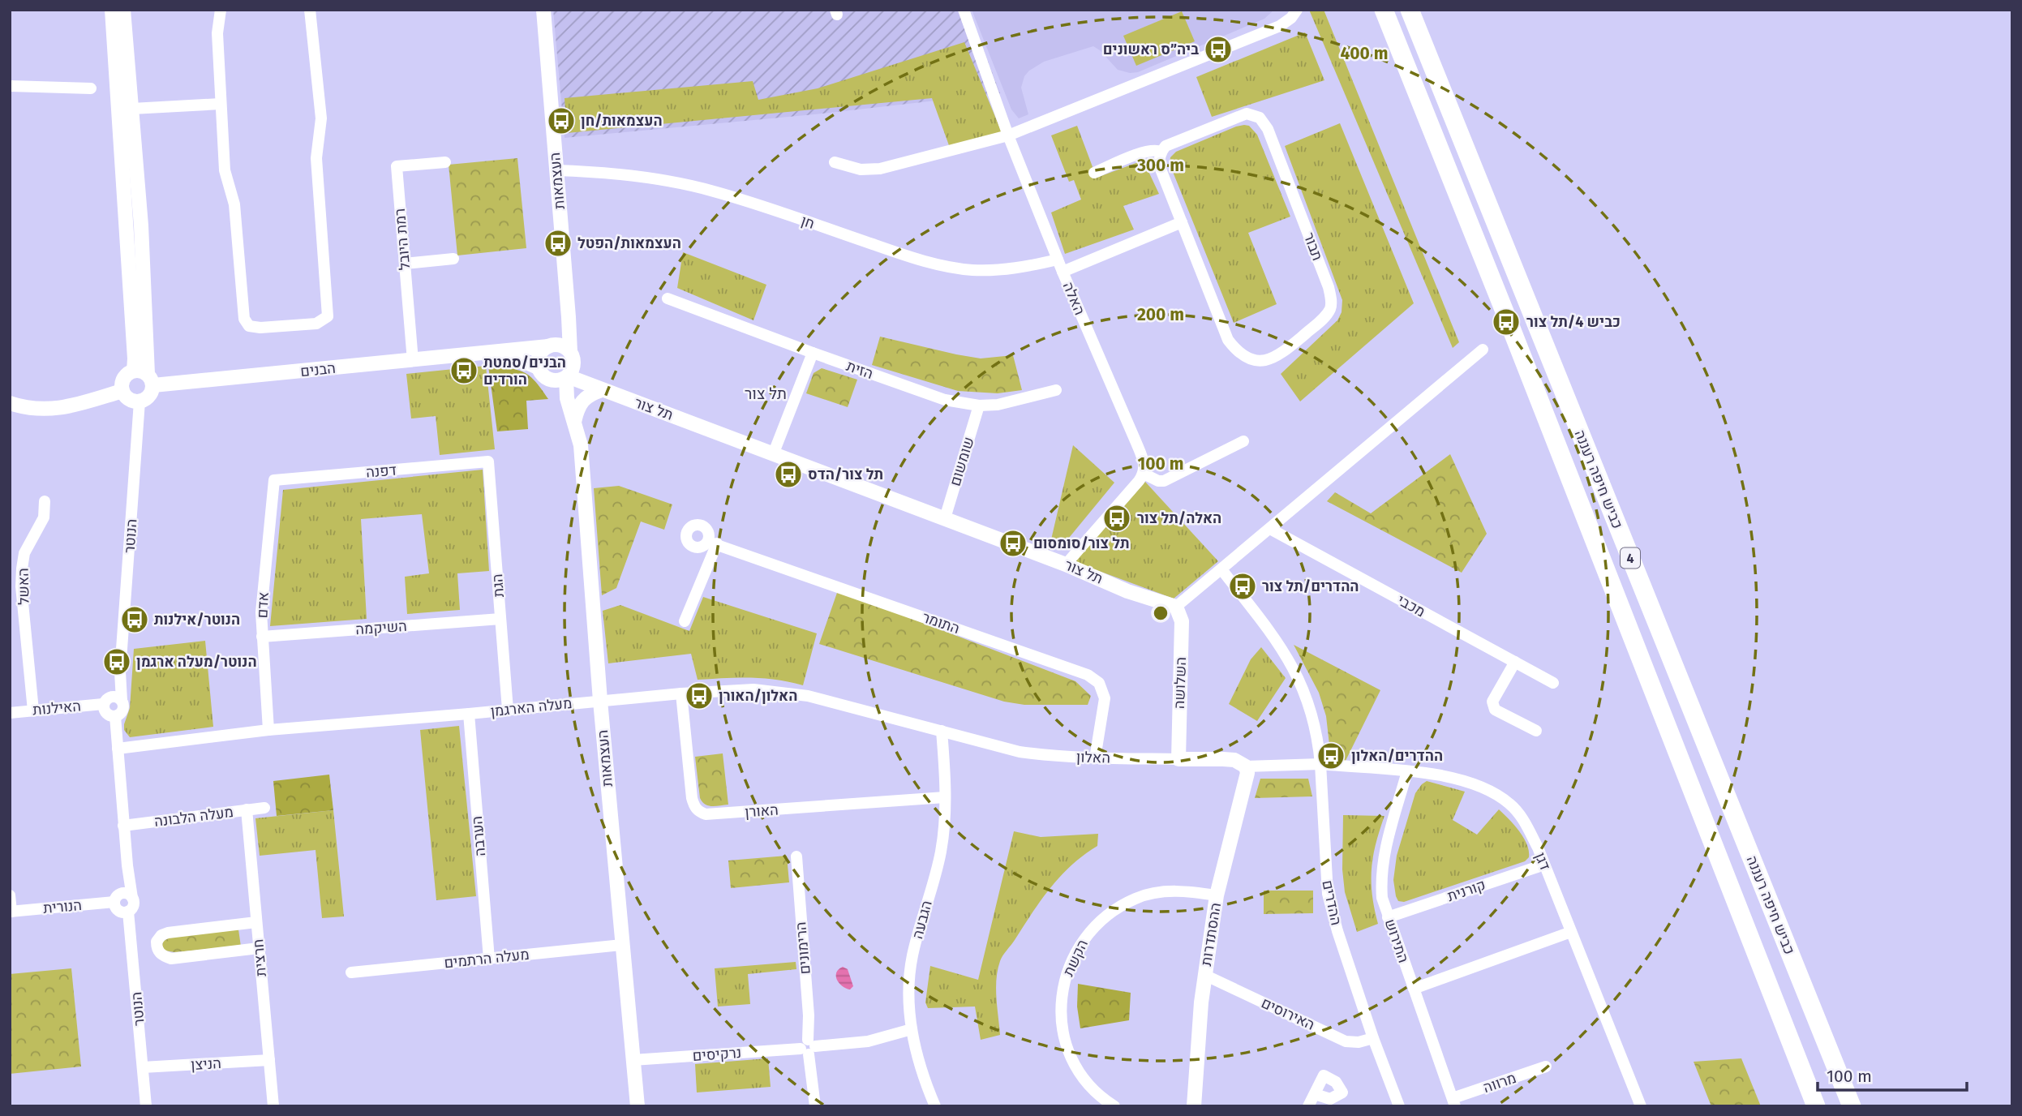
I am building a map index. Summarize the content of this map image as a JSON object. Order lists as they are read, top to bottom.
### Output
{
  "streets": {
    "highway": ["כביש חיפה רעננה", "4"],
    "street": [
      "העצמאות",
      "חן",
      "רמת היובל",
      "תבור",
      "האלה",
      "הבנים",
      "הזית",
      "תל צור",
      "שומשום",
      "דפנה",
      "הנוטר",
      "הגת",
      "האשל",
      "אדם",
      "מכבי",
      "התומר",
      "השיקמה",
      "השלושה",
      "מעלה הארגמן",
      "האילנות",
      "האלון",
      "האורן",
      "מעלה הלבונה",
      "הערבה",
      "דגן",
      "קורנית",
      "ההדרים",
      "הנורית",
      "הגבעה",
      "ההסתדרות",
      "התירוש",
      "הרימונים",
      "חרצית",
      "הקשת",
      "מעלה הרתמים",
      "האירוסים",
      "נרקיסים",
      "הניצן",
      "מרווה"
    ]
  },
  "crossings": [
    ["העצמאות", "חן"],
    ["העצמאות", "הבנים"],
    ["העצמאות", "תל צור"],
    ["העצמאות", "מעלה הארגמן"],
    ["העצמאות", "מעלה הרתמים"],
    ["העצמאות", "נרקיסים"],
    ["חן", "האלה"],
    ["רמת היובל", "הבנים"],
    ["הבנים", "תל צור"],
    ["הבנים", "הנוטר"],
    ["הזית", "שומשום"],
    ["תל צור", "שומשום"],
    ["תל צור", "השלושה"],
    ["דפנה", "הגת"],
    ["דפנה", "אדם"],
    ["הנוטר", "האילנות"],
    ["הנוטר", "הנורית"],
    ["הנוטר", "הניצן"],
    ["הגת", "השיקמה"],
    ["הגת", "מעלה הארגמן"],
    ["האשל", "האילנות"],
    ["אדם", "השיקמה"],
    ["אדם", "מעלה הארגמן"],
    ["התומר", "האלון"],
    ["השלושה", "האלון"],
    ["מעלה הארגמן", "האלון"],
    ["מעלה הארגמן", "האורן"],
    ["מעלה הארגמן", "הערבה"],
    ["מעלה הארגמן", "הגבעה"],
    ["האלון", "הגבעה"],
    ["האלון", "ההסתדרות"],
    ["האורן", "הגבעה"],
    ["מעלה הלבונה", "חרצית"],
    ["הערבה", "מעלה הרתמים"],
    ["דגן", "קורנית"],
    ["דגן", "ההדרים"],
    ["דגן", "התירוש"],
    ["קורנית", "התירוש"],
    ["ההדרים", "האירוסים"],
    ["הגבעה", "נרקיסים"],
    ["ההסתדרות", "הקשת"],
    ["ההסתדרות", "האירוסים"],
    ["התירוש", "מרווה"],
    ["הרימונים", "נרקיסים"],
    ["חרצית", "הניצן"]
  ],
  "districts": ["תל צור"],
  "places": {
    "bus stop": [
      "ביה״ס ראשונים",
      "העצמאות/חן",
      "העצמאות/הפטל",
      "כביש 4/תל צור",
      "הבנים/סמטת הורדים",
      "תל צור/הדס",
      "האלה/תל צור",
      "תל צור/סומסום",
      "ההדרים/תל צור",
      "הנוטר/אילנות",
      "הנוטר/מעלה ארגמן",
      "האלון/האורן",
      "ההדרים/האלון"
    ]
  },
  "scale_bar": "100 m",
  "rings": [
    "400 m",
    "300 m",
    "200 m",
    "100 m"
  ]
}
